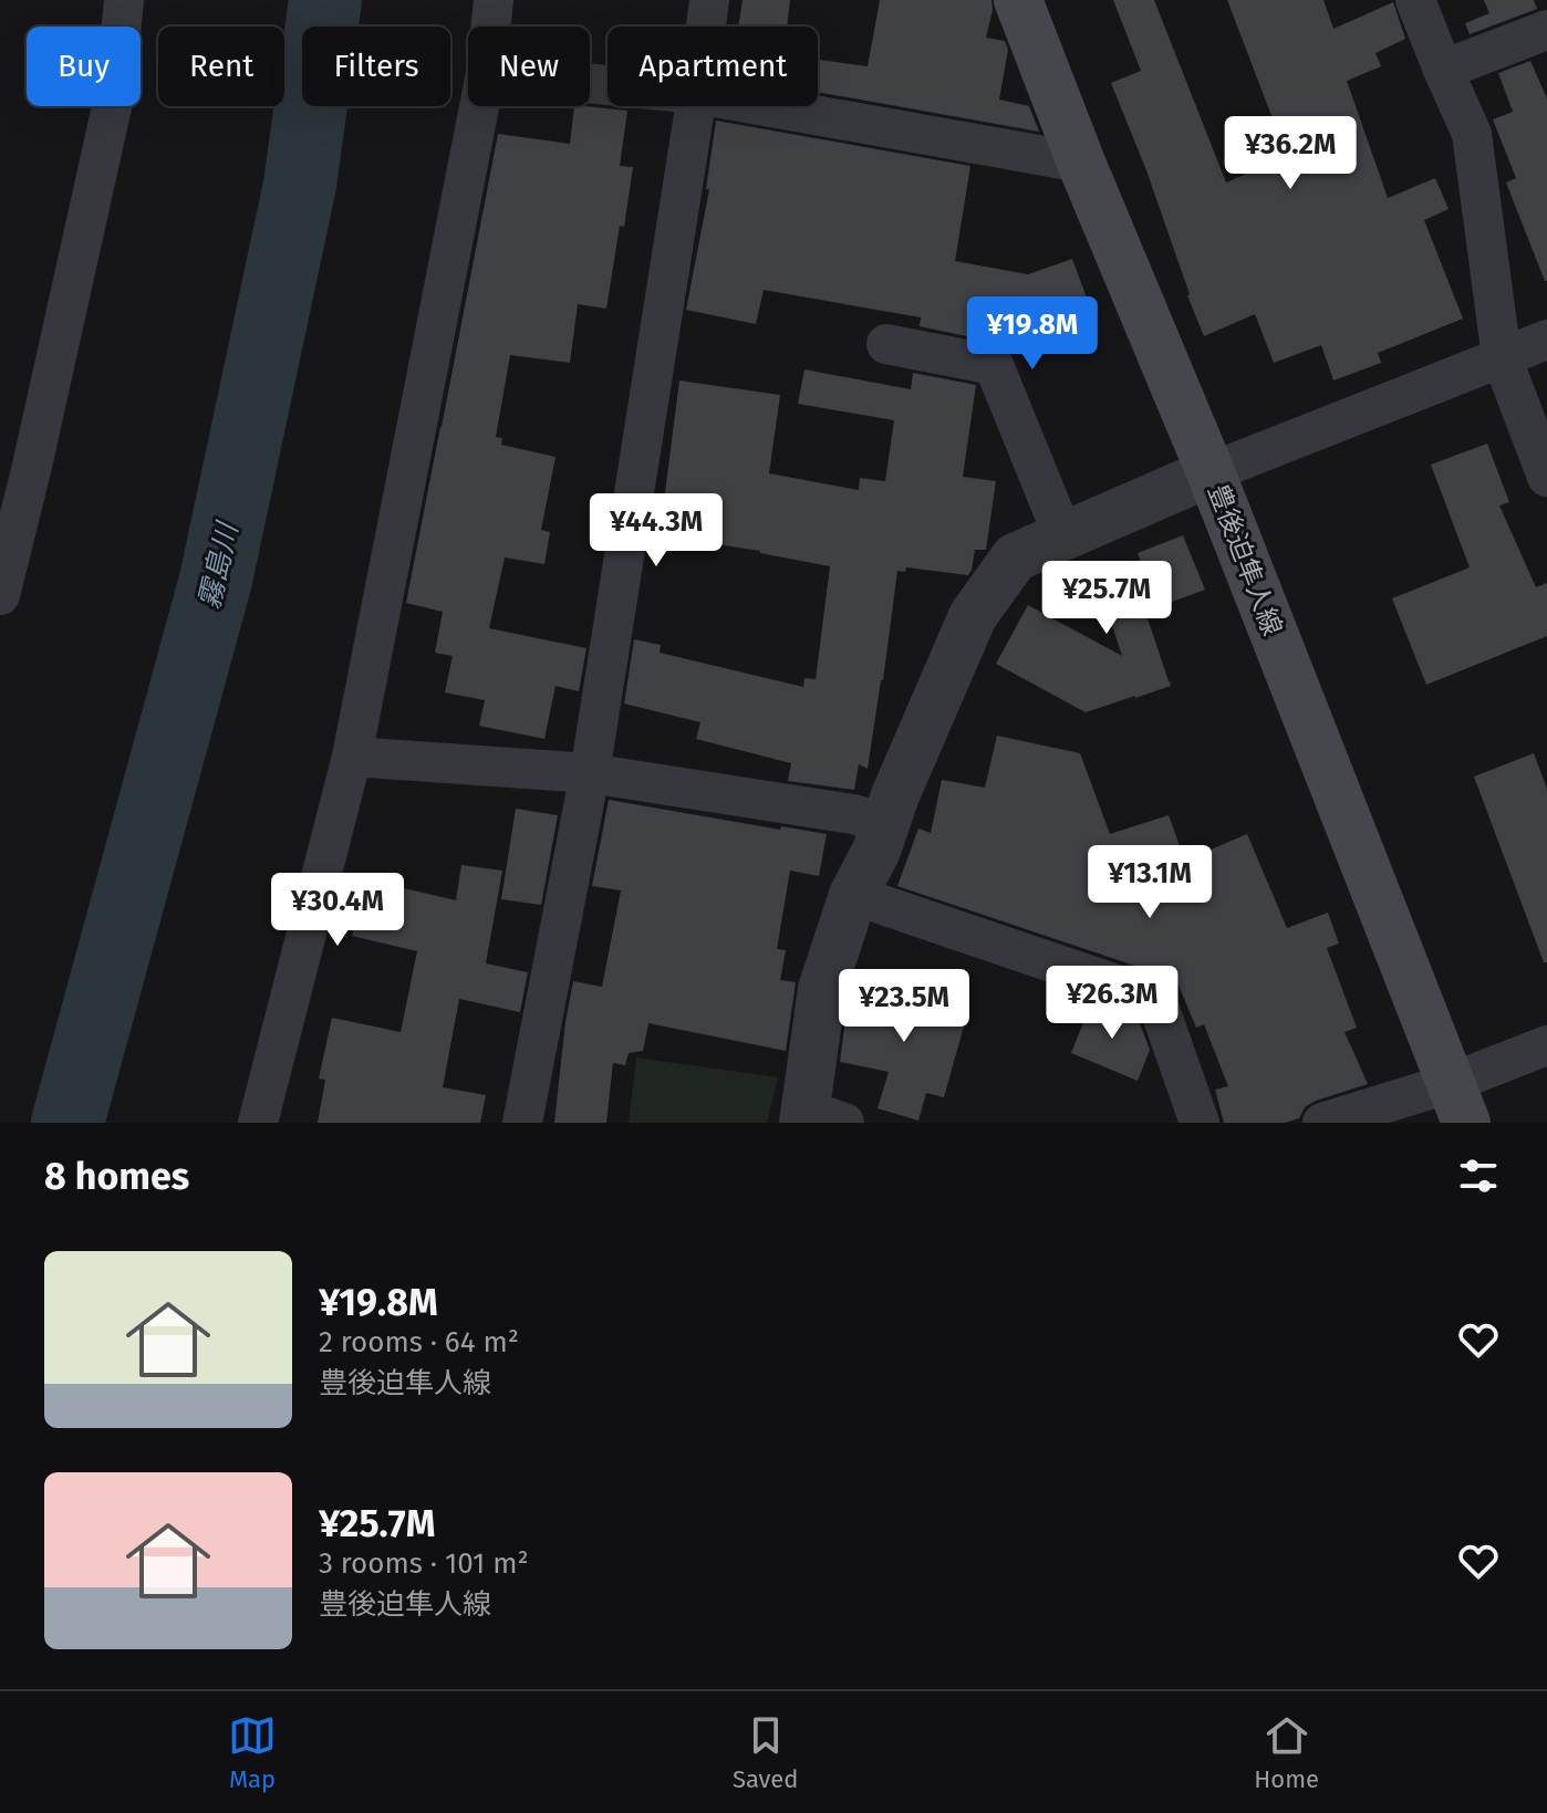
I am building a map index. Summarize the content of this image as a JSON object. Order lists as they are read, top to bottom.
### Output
{
  "streets": {
    "main road": ["豊後迫隼人線"]
  },
  "water": ["霧島川"],
  "page": {
    "chip": [
      "Buy",
      "Rent",
      "Filters",
      "New",
      "Apartment"
    ],
    "price": [
      "¥36.2M",
      "¥19.8M",
      "¥44.3M",
      "¥25.7M",
      "¥13.1M",
      "¥30.4M",
      "¥26.3M",
      "¥23.5M"
    ],
    "heading": "8 homes",
    "list": [
      {
        "name": "¥19.8M",
        "note": "2 rooms · 64 m² · 豊後迫隼人線"
      },
      {
        "name": "¥25.7M",
        "note": "3 rooms · 101 m² · 豊後迫隼人線"
      }
    ],
    "tabs": ["Map", "Saved", "Home"]
  }
}
